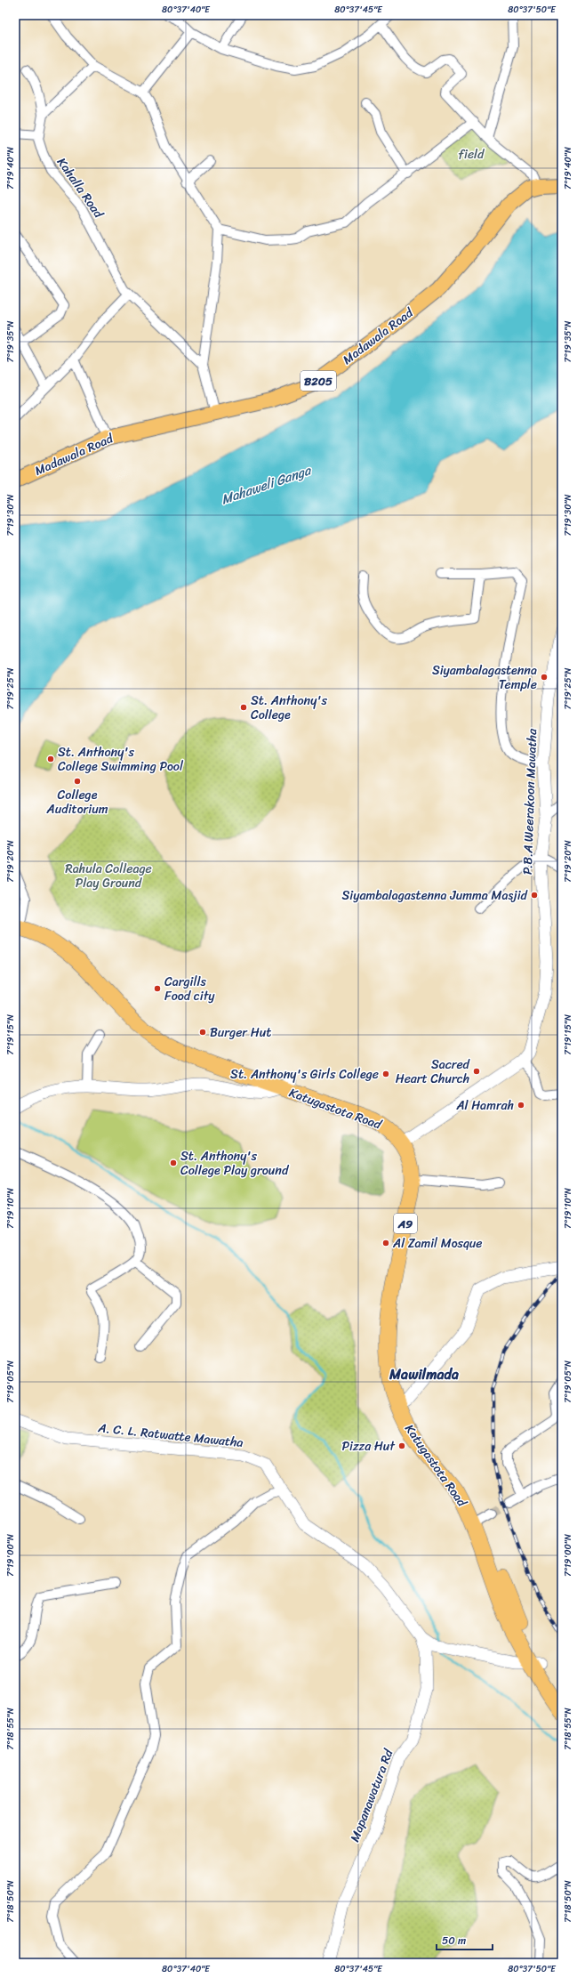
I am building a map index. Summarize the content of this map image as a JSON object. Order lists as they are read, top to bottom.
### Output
{
  "streets": {
    "highway": ["Katugastota Road", "A9"],
    "main road": ["Madawala Road", "B205"],
    "street": [
      "Kahalla Road",
      "P.B.A Weerakoon Mawatha",
      "A. C. L. Ratwatte Mawatha",
      "Mapanawatura Rd"
    ]
  },
  "crossings": [
    ["P.B.A Weerakoon Mawatha", "Katugastota Road"],
    ["Katugastota Road", "A. C. L. Ratwatte Mawatha"],
    ["A. C. L. Ratwatte Mawatha", "Mapanawatura Rd"]
  ],
  "districts": ["Mawilmada"],
  "water": ["Mahaweli Ganga"],
  "parks": ["field", "Rahula Colleage Play Ground"],
  "places": [
    "Siyambalagastenna Temple",
    "St. Anthony's College",
    "St. Anthony's College Swimming Pool",
    "College Auditorium",
    "Siyambalagastenna Jumma Masjid",
    "Cargills Food city",
    "Burger Hut",
    "Sacred Heart Church",
    "St. Anthony's Girls College",
    "Al Hamrah",
    "St. Anthony's College Play ground",
    "Al Zamil Mosque",
    "Pizza Hut"
  ],
  "scale_bar": "50 m",
  "coordinates": [
    "80°37'40\"E",
    "80°37'45\"E",
    "80°37'50\"E",
    "7°19'40\"N",
    "7°19'35\"N",
    "7°19'30\"N",
    "7°19'25\"N",
    "7°19'20\"N",
    "7°19'15\"N",
    "7°19'10\"N",
    "7°19'05\"N",
    "7°19'00\"N",
    "7°18'55\"N",
    "7°18'50\"N"
  ]
}
